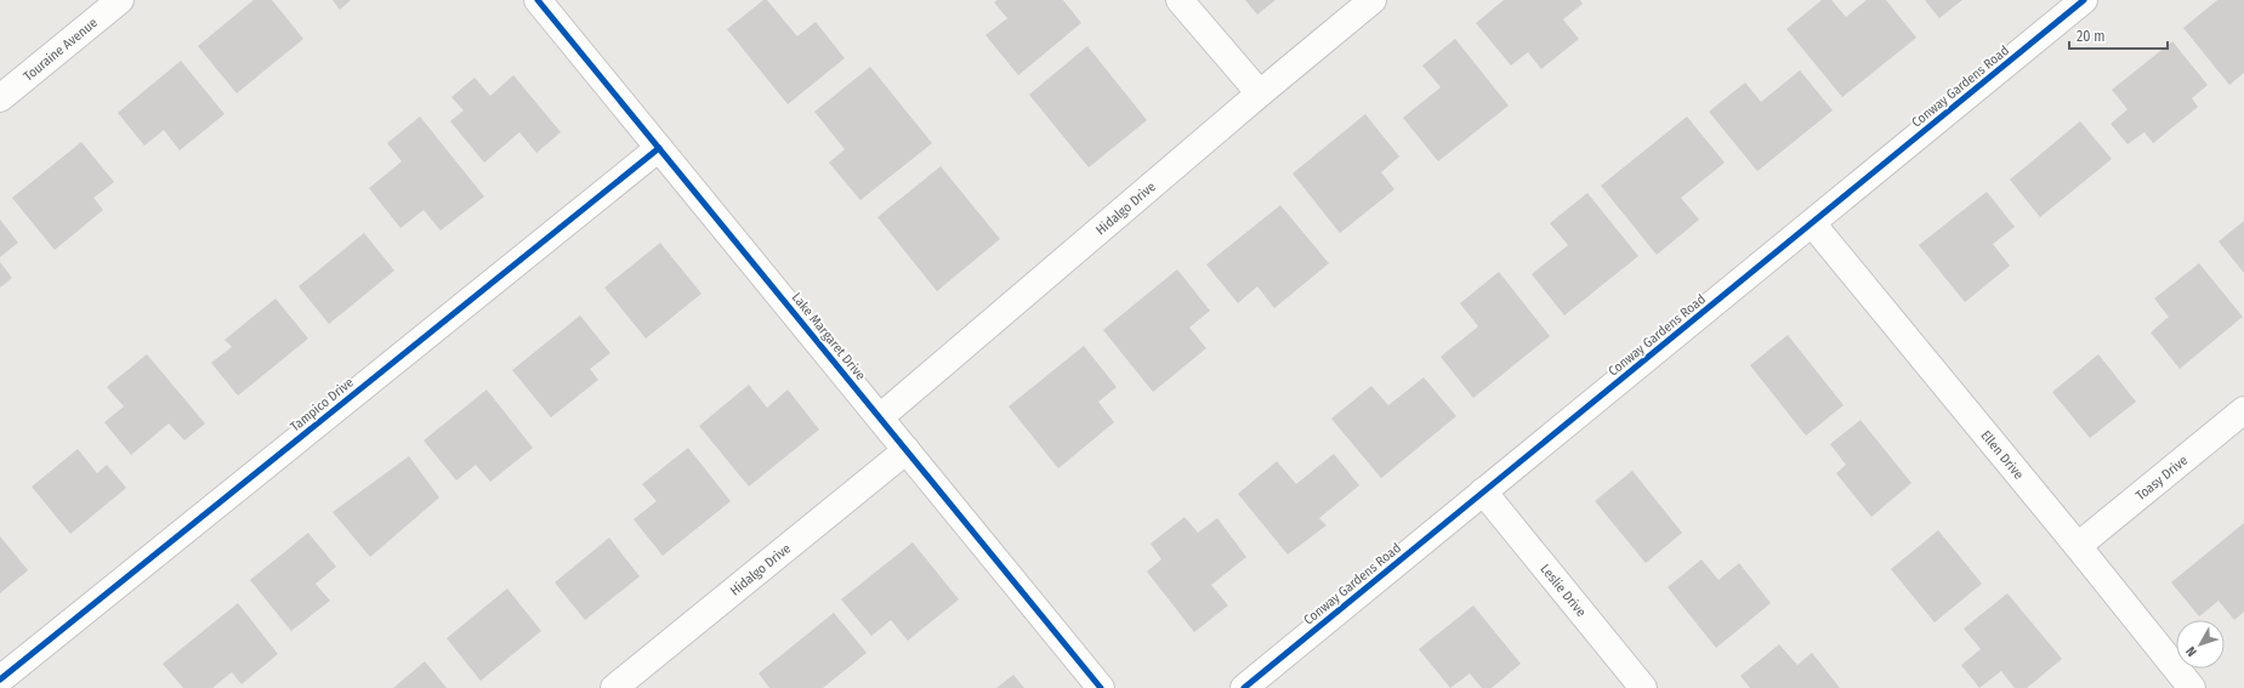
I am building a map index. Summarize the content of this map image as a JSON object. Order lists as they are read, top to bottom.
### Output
{
  "streets": {
    "street": [
      "Touraine Avenue",
      "Conway Gardens Road",
      "Hidalgo Drive",
      "Lake Margaret Drive",
      "Tampico Drive",
      "Ellen Drive",
      "Toasy Drive",
      "Leslie Drive"
    ]
  },
  "crossings": [
    ["Conway Gardens Road", "Ellen Drive"],
    ["Conway Gardens Road", "Leslie Drive"],
    ["Hidalgo Drive", "Lake Margaret Drive"],
    ["Lake Margaret Drive", "Tampico Drive"],
    ["Ellen Drive", "Toasy Drive"]
  ],
  "scale_bar": "20 m",
  "north": "bottom left"
}
